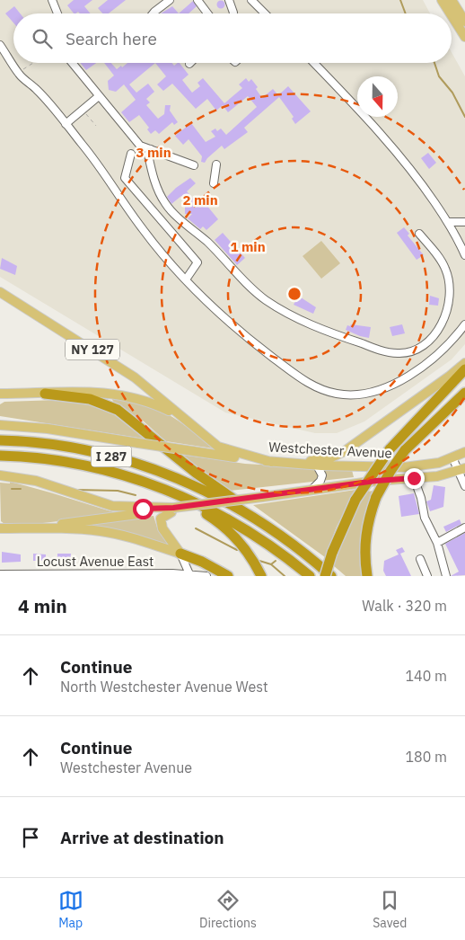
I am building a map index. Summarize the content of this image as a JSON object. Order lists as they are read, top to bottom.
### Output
{
  "streets": {
    "highway": ["I 287"],
    "main road": ["NY 127", "Westchester Avenue"],
    "street": ["Locust Avenue East"]
  },
  "crossings": [
    ["NY 127", "Westchester Avenue"]
  ],
  "north": "bottom",
  "page": {
    "search": "Search here",
    "heading": ["4 min", "Walk · 320 m"],
    "list": [
      ["Continue", "North Westchester Avenue West", "140 m"],
      ["Continue", "Westchester Avenue", "180 m"],
      "Arrive at destination"
    ],
    "nav": ["Map", "Directions", "Saved"]
  },
  "rings": ["3 min", "2 min", "1 min"]
}
